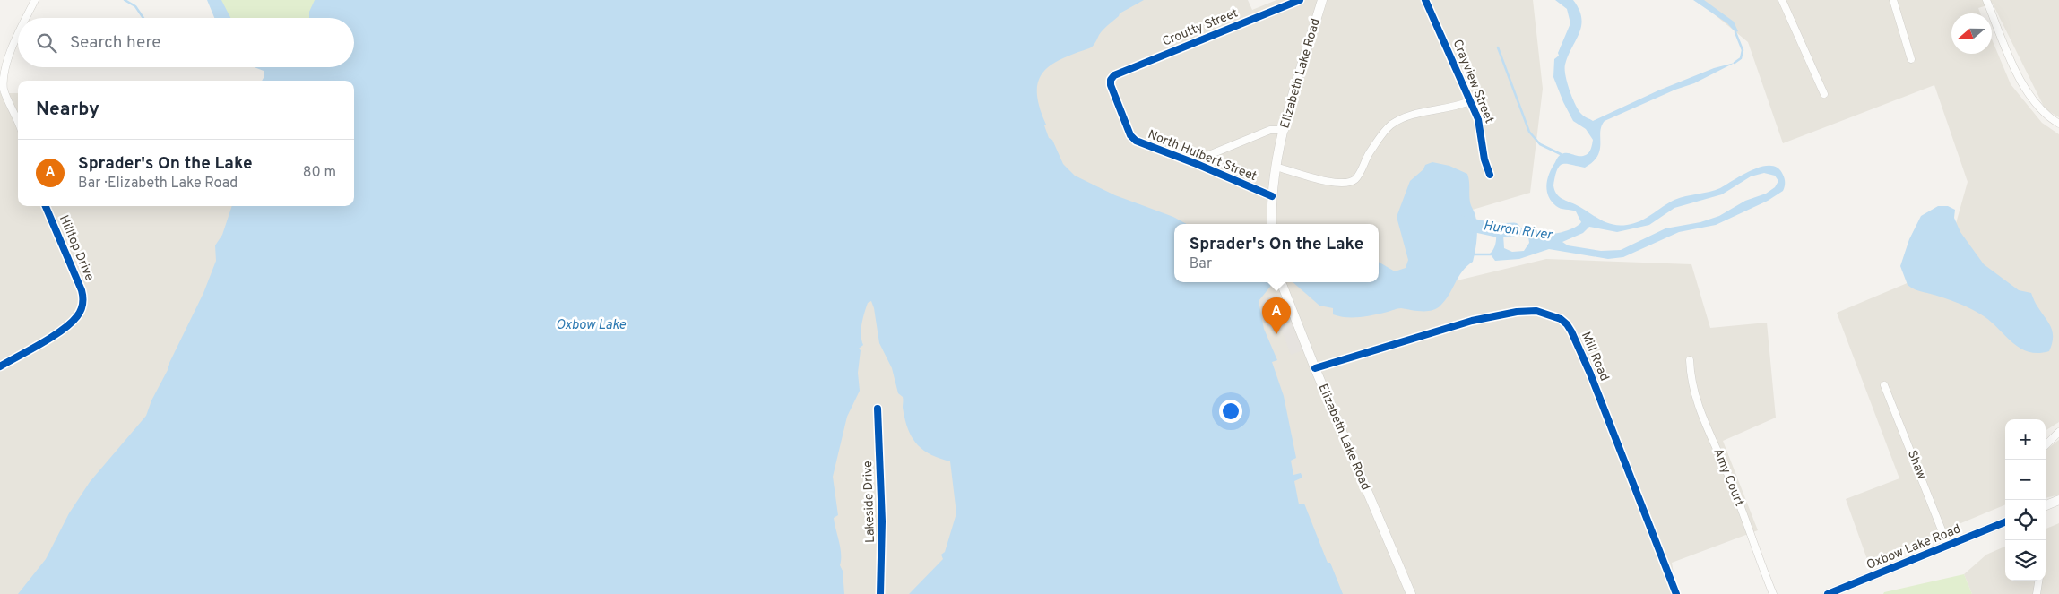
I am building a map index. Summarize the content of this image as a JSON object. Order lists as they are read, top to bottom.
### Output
{
  "streets": {
    "street": [
      "Croutty Street",
      "Elizabeth Lake Road",
      "Crayview Street",
      "North Hulbert Street",
      "Hilltop Drive",
      "Mill Road",
      "Shaw",
      "Amy Court",
      "Lakeside Drive",
      "Oxbow Lake Road"
    ]
  },
  "crossings": [
    ["Croutty Street", "North Hulbert Street"],
    ["Elizabeth Lake Road", "North Hulbert Street"],
    ["Elizabeth Lake Road", "Mill Road"],
    ["Shaw", "Oxbow Lake Road"]
  ],
  "water": ["Huron River", "Oxbow Lake"],
  "north": "left",
  "page": {
    "search": "Search here",
    "heading": "Nearby",
    "list": [
      {
        "mark": "A",
        "name": "Sprader's On the Lake",
        "note": "Bar · Elizabeth Lake Road",
        "value": "80 m"
      }
    ],
    "popup": ["Sprader's On the Lake", "Bar"],
    "pins": "A",
    "map_buttons": ["+", "−"]
  }
}
